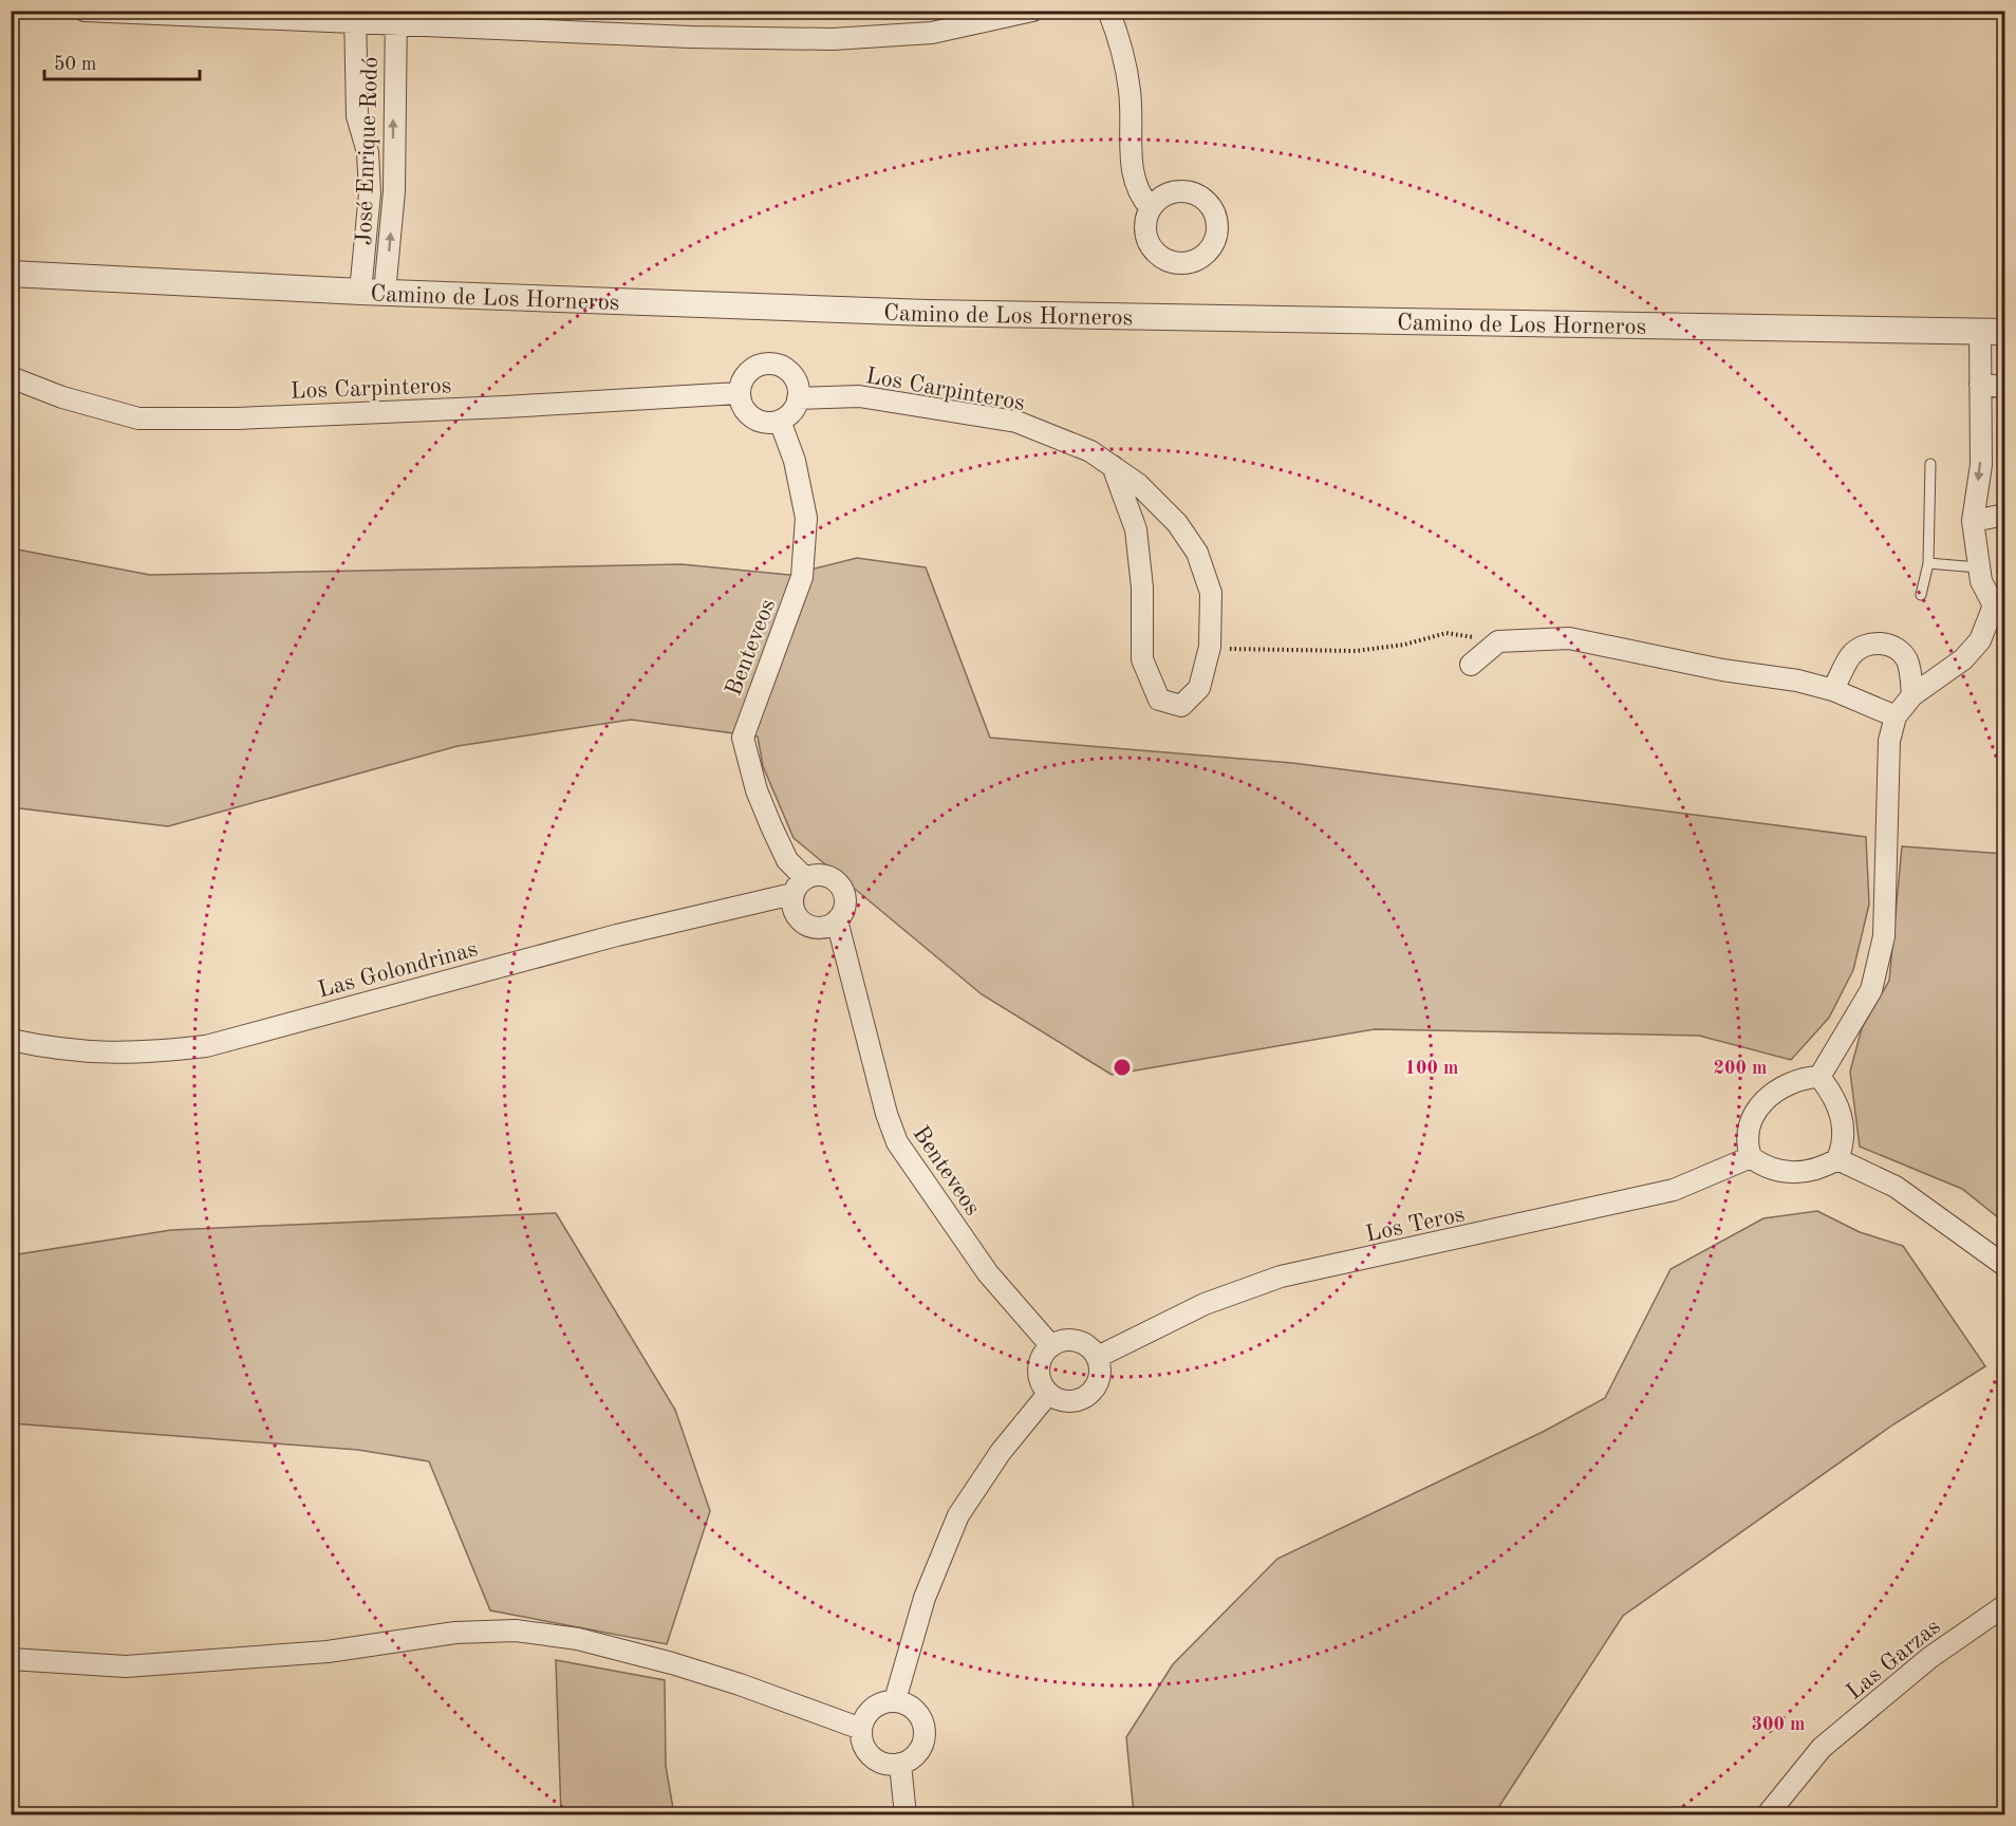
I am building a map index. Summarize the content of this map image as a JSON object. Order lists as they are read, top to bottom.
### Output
{
  "streets": {
    "street": [
      "José Enrique Rodó",
      "Camino de Los Horneros",
      "Los Carpinteros",
      "Benteveos",
      "Las Golondrinas",
      "Los Teros",
      "Las Garzas"
    ]
  },
  "crossings": [
    ["José Enrique Rodó", "Camino de Los Horneros"],
    ["Los Carpinteros", "Benteveos"],
    ["Benteveos", "Las Golondrinas"],
    ["Benteveos", "Los Teros"]
  ],
  "scale_bar": "50 m",
  "rings": ["100 m", "200 m", "300 m"]
}
